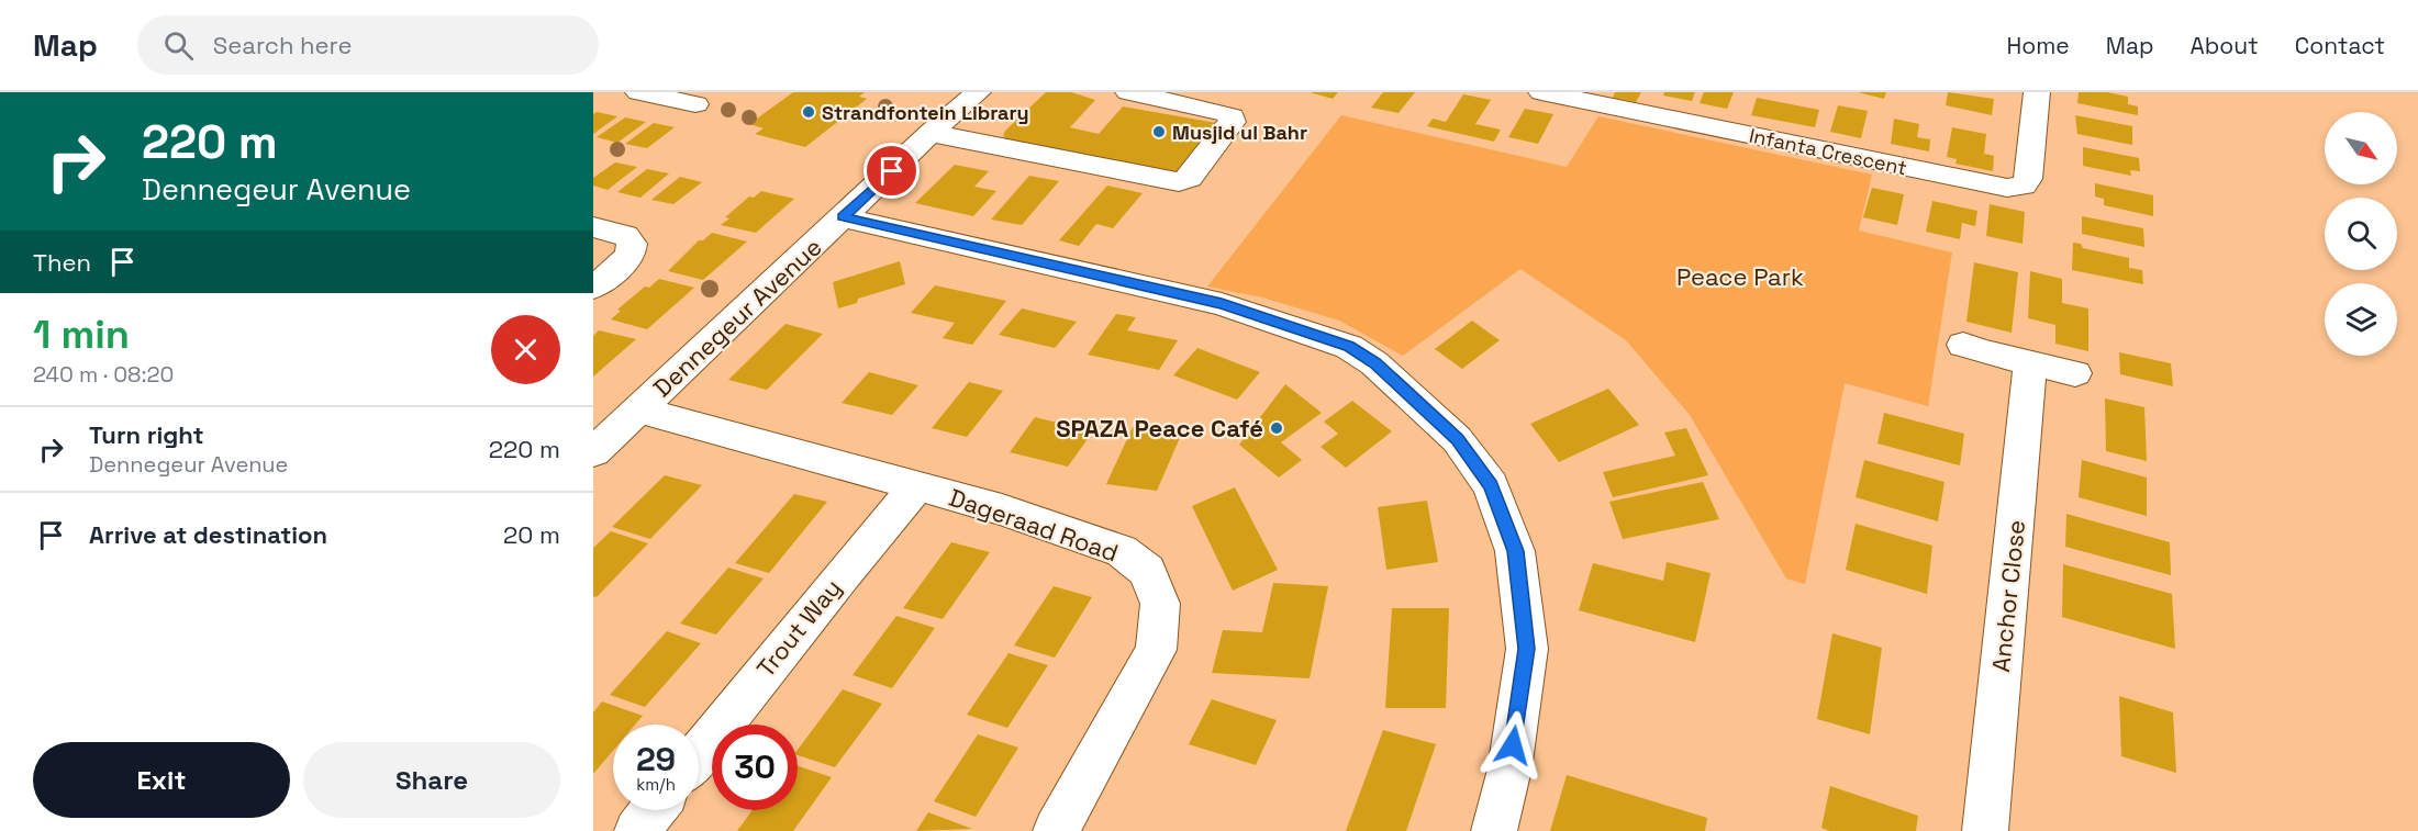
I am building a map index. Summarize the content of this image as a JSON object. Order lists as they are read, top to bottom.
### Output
{
  "streets": {
    "street": [
      "Infanta Crescent",
      "Dennegeur Avenue",
      "Dageraad Road",
      "Anchor Close",
      "Trout Way"
    ]
  },
  "crossings": [
    ["Dennegeur Avenue", "Dageraad Road"],
    ["Dageraad Road", "Trout Way"]
  ],
  "parks": ["Peace Park"],
  "places": ["Strandfontein Library", "Musjid ul Bahr", "SPAZA Peace Café"],
  "north": "bottom right",
  "page": {
    "header": "Map",
    "search": "Search here",
    "nav": [
      "Home",
      "Map",
      "About",
      "Contact"
    ],
    "turn": ["220 m", "Dennegeur Avenue"],
    "then": "Then",
    "heading": ["1 min", "240 m · 08:20"],
    "list": [
      {
        "name": "Turn right",
        "note": "Dennegeur Avenue",
        "value": "220 m"
      },
      {
        "name": "Arrive at destination",
        "value": "20 m"
      }
    ],
    "speed": "29 km/h",
    "limit": "30",
    "buttons": ["Exit", "Share"]
  }
}
